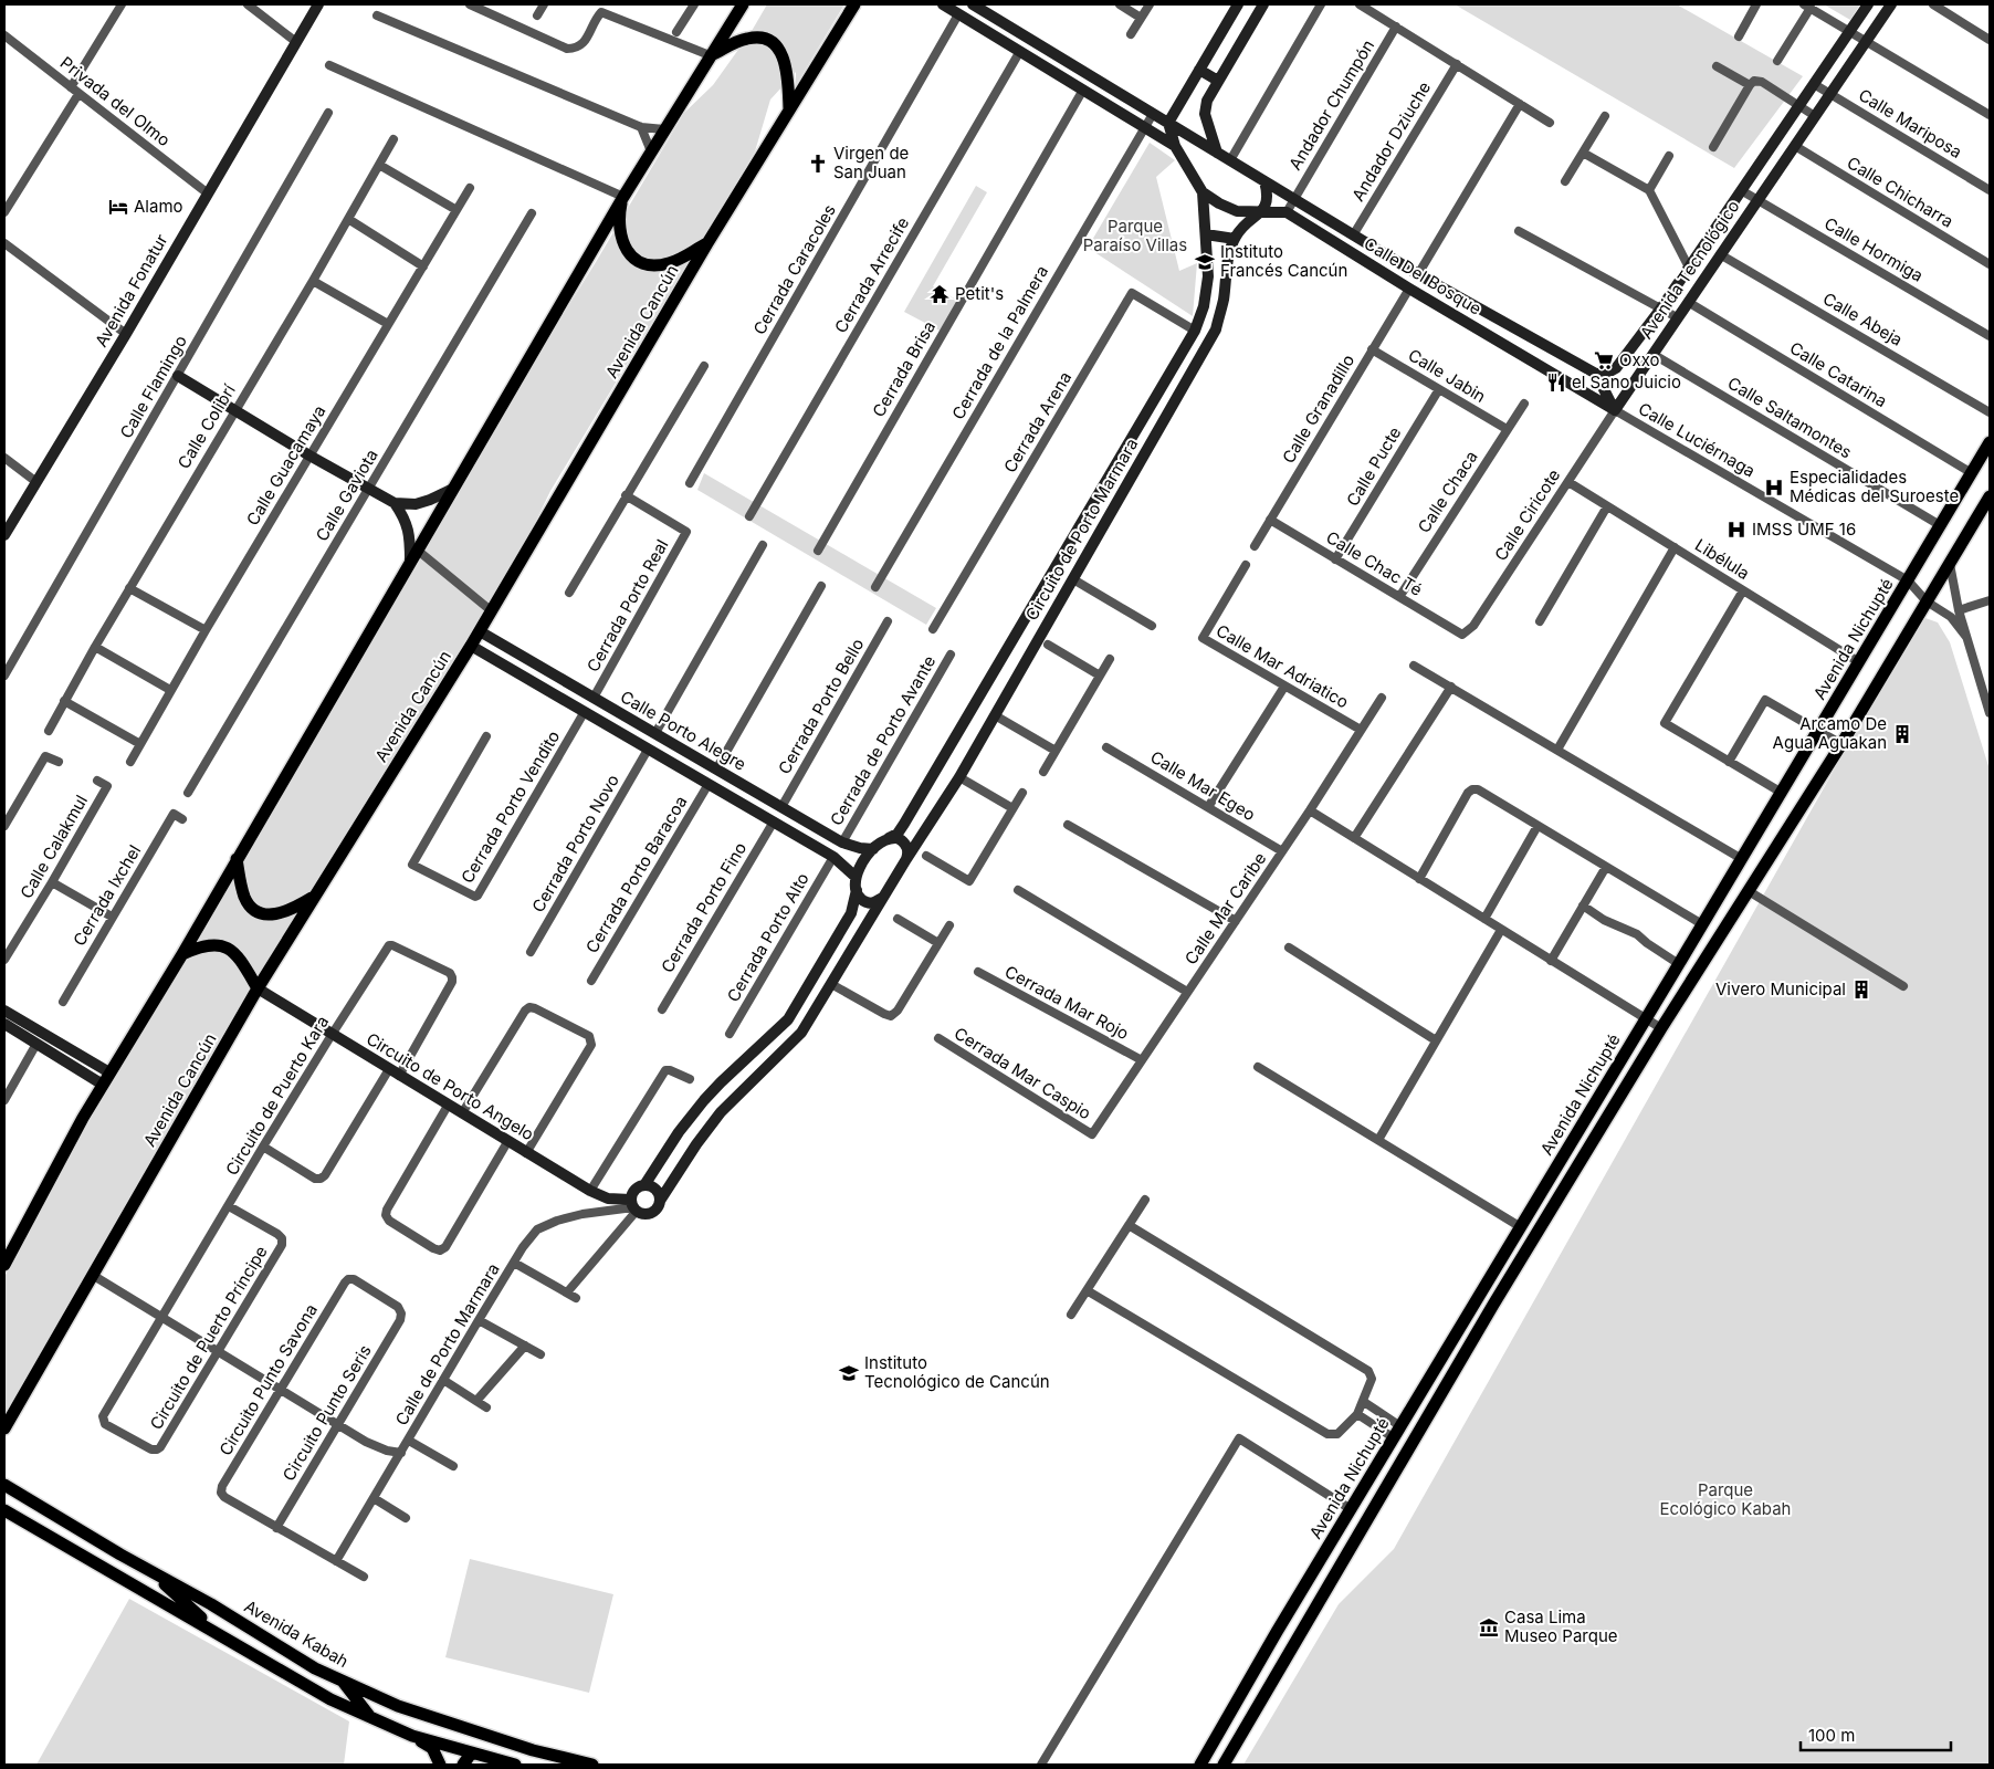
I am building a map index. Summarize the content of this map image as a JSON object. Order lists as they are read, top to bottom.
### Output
{
  "streets": {
    "main road": ["Avenida Cancún", "Avenida Nichupté", "Avenida Kabah"],
    "street": [
      "Privada del Olmo",
      "Andador Chumpón",
      "Calle Mariposa",
      "Andador Dziuche",
      "Calle Chicharra",
      "Calle Hormiga",
      "Cerrada Caracoles",
      "Avenida Tecnológico",
      "Cerrada Arrecife",
      "Calle Del Bosque",
      "Avenida Fonatur",
      "Calle Abeja",
      "Cerrada de la Palmera",
      "Cerrada Brisa",
      "Calle Catarina",
      "Calle Jabin",
      "Calle Flamingo",
      "Calle Granadillo",
      "Calle Saltamontes",
      "Cerrada Arena",
      "Calle Colibrí",
      "Calle Luciérnaga",
      "Calle Guacamaya",
      "Calle Pucte",
      "Calle Chaca",
      "Calle Gaviota",
      "Calle Ciricote",
      "Circuito de Porto Marmara",
      "Libélula",
      "Calle Chac Té",
      "Cerrada Porto Real",
      "Calle Mar Adriatico",
      "Cerrada Porto Bello",
      "Calle Porto Alegre",
      "Cerrada de Porto Avante",
      "Calle Mar Egeo",
      "Cerrada Porto Vendito",
      "Cerrada Porto Novo",
      "Calle Calakmul",
      "Cerrada Porto Baracoa",
      "Cerrada Ixchel",
      "Cerrada Porto Fino",
      "Calle Mar Caribe",
      "Cerrada Porto Alto",
      "Cerrada Mar Rojo",
      "Cerrada Mar Caspio",
      "Circuito de Porto Angelo",
      "Circuito de Puerto Kara",
      "Circuito de Puerto Príncipe",
      "Calle de Porto Marmara",
      "Circuito Punto Savona",
      "Circuito Punto Seris"
    ]
  },
  "crossings": [
    ["Privada del Olmo", "Avenida Fonatur"],
    ["Andador Chumpón", "Calle Del Bosque"],
    ["Calle Mariposa", "Avenida Tecnológico"],
    ["Andador Dziuche", "Calle Del Bosque"],
    ["Calle Chicharra", "Avenida Tecnológico"],
    ["Calle Hormiga", "Avenida Tecnológico"],
    ["Cerrada Caracoles", "Calle Del Bosque"],
    ["Avenida Tecnológico", "Calle Del Bosque"],
    ["Avenida Tecnológico", "Calle Abeja"],
    ["Avenida Tecnológico", "Calle Catarina"],
    ["Avenida Tecnológico", "Calle Saltamontes"],
    ["Avenida Tecnológico", "Calle Luciérnaga"],
    ["Avenida Tecnológico", "Calle Ciricote"],
    ["Cerrada Arrecife", "Calle Del Bosque"],
    ["Calle Del Bosque", "Cerrada de la Palmera"],
    ["Calle Del Bosque", "Cerrada Brisa"],
    ["Calle Del Bosque", "Calle Granadillo"],
    ["Calle Del Bosque", "Calle Luciérnaga"],
    ["Calle Del Bosque", "Calle Ciricote"],
    ["Calle Del Bosque", "Circuito de Porto Marmara"],
    ["Avenida Cancún", "Calle Porto Alegre"],
    ["Avenida Cancún", "Circuito de Porto Angelo"],
    ["Calle Catarina", "Avenida Nichupté"],
    ["Calle Jabin", "Calle Granadillo"],
    ["Calle Jabin", "Calle Pucte"],
    ["Calle Jabin", "Calle Chaca"],
    ["Calle Granadillo", "Calle Chac Té"],
    ["Calle Saltamontes", "Avenida Nichupté"],
    ["Cerrada Arena", "Circuito de Porto Marmara"],
    ["Calle Luciérnaga", "Calle Ciricote"],
    ["Calle Luciérnaga", "Avenida Nichupté"],
    ["Calle Pucte", "Calle Chac Té"],
    ["Calle Chaca", "Calle Chac Té"],
    ["Calle Ciricote", "Libélula"],
    ["Calle Ciricote", "Calle Chac Té"],
    ["Circuito de Porto Marmara", "Calle Porto Alegre"],
    ["Circuito de Porto Marmara", "Circuito de Porto Angelo"],
    ["Circuito de Porto Marmara", "Calle de Porto Marmara"],
    ["Libélula", "Avenida Nichupté"],
    ["Cerrada Porto Real", "Calle Porto Alegre"],
    ["Calle Mar Adriatico", "Calle Mar Caribe"],
    ["Cerrada Porto Bello", "Calle Porto Alegre"],
    ["Calle Porto Alegre", "Cerrada de Porto Avante"],
    ["Calle Porto Alegre", "Cerrada Porto Vendito"],
    ["Calle Porto Alegre", "Cerrada Porto Novo"],
    ["Calle Porto Alegre", "Cerrada Porto Baracoa"],
    ["Calle Porto Alegre", "Cerrada Porto Fino"],
    ["Calle Porto Alegre", "Cerrada Porto Alto"],
    ["Calle Mar Egeo", "Calle Mar Caribe"],
    ["Calle Mar Caribe", "Cerrada Mar Rojo"],
    ["Calle Mar Caribe", "Cerrada Mar Caspio"],
    ["Circuito de Porto Angelo", "Circuito de Puerto Kara"],
    ["Circuito de Porto Angelo", "Calle de Porto Marmara"],
    ["Circuito de Puerto Kara", "Circuito de Puerto Príncipe"],
    ["Circuito Punto Savona", "Circuito Punto Seris"]
  ],
  "parks": ["Parque Paraíso Villas", "Parque Ecológico Kabah"],
  "places": {
    "church": ["Virgen de San Juan"],
    "hotel": ["Alamo"],
    "school or university": ["Instituto Francés Cancún", "Instituto Tecnológico de Cancún"],
    "temple": ["Petit's"],
    "supermarket": ["Oxxo"],
    "restaurant": ["el Sano Juicio"],
    "hospital": ["Especialidades Médicas del Suroeste", "IMSS UMF 16"],
    "building": ["Arcamo De Agua Aguakan", "Vivero Municipal"],
    "museum": ["Casa Lima Museo Parque"]
  },
  "scale_bar": "100 m"
}
